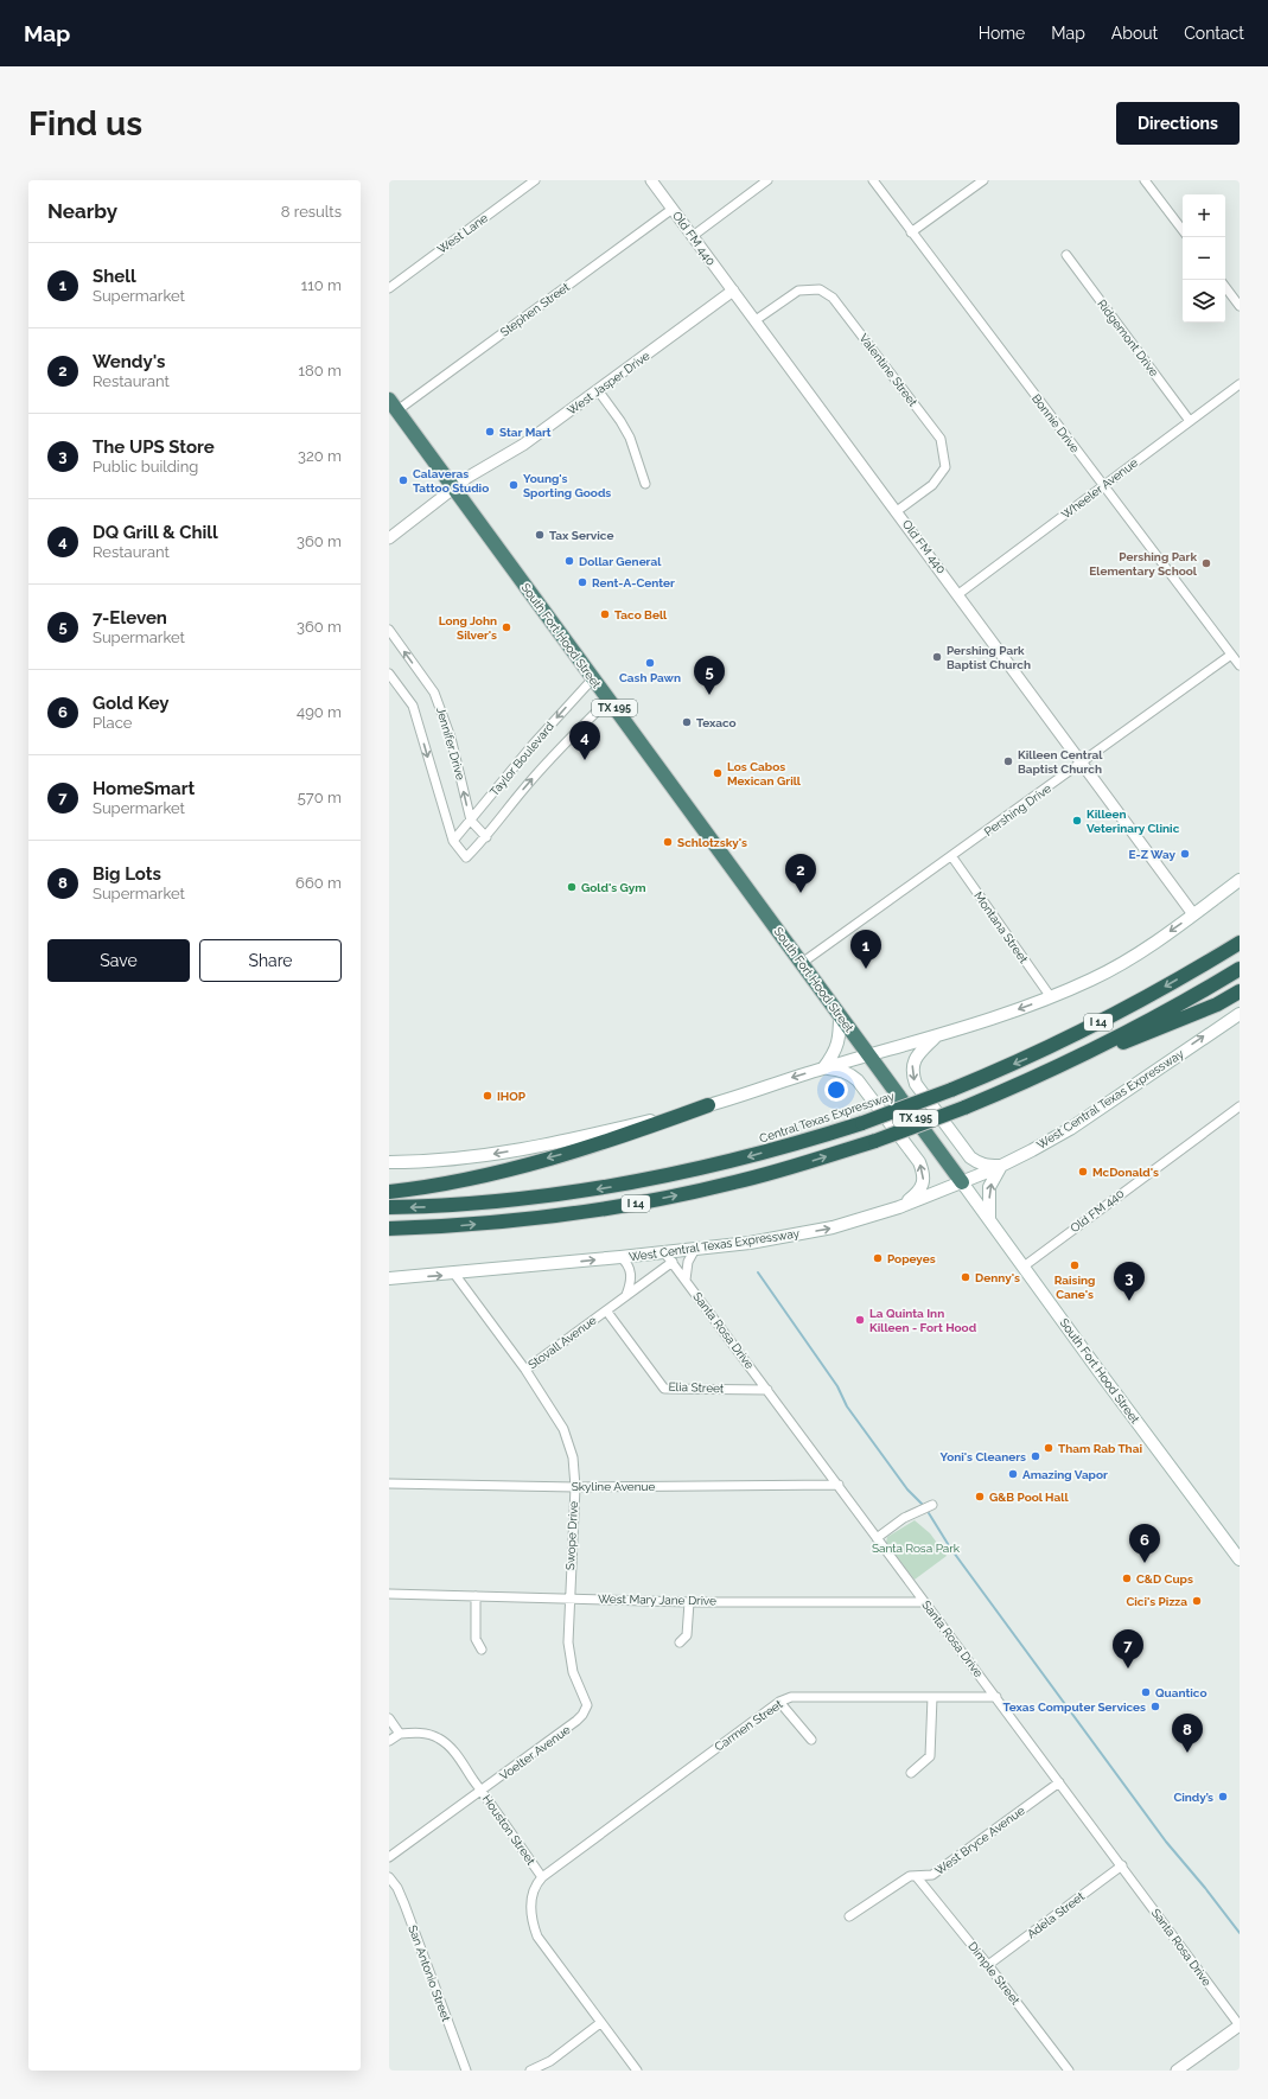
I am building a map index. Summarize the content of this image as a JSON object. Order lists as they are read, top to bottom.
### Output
{
  "streets": {
    "highway": [
      "South Fort Hood Street",
      "TX 195",
      "I 14",
      "Central Texas Expressway"
    ],
    "main road": ["West Central Texas Expressway"],
    "street": [
      "West Lane",
      "Old FM 440",
      "Stephen Street",
      "Ridgemont Drive",
      "Valentine Street",
      "West Jasper Drive",
      "Bonnie Drive",
      "Wheeler Avenue",
      "Jennifer Drive",
      "Taylor Boulevard",
      "Pershing Drive",
      "Montana Street",
      "Santa Rosa Drive",
      "Stovall Avenue",
      "Elia Street",
      "Skyline Avenue",
      "Swope Drive",
      "West Mary Jane Drive",
      "Carmen Street",
      "Voelter Avenue",
      "Houston Street",
      "West Bryce Avenue",
      "Adela Street",
      "San Antonio Street",
      "Dimple Street"
    ]
  },
  "crossings": [
    ["Old FM 440", "Stephen Street"],
    ["Old FM 440", "Valentine Street"],
    ["Old FM 440", "West Jasper Drive"],
    ["Old FM 440", "Wheeler Avenue"],
    ["Old FM 440", "South Fort Hood Street"],
    ["Old FM 440", "Pershing Drive"],
    ["Stephen Street", "South Fort Hood Street"],
    ["Ridgemont Drive", "Wheeler Avenue"],
    ["West Jasper Drive", "South Fort Hood Street"],
    ["Bonnie Drive", "Wheeler Avenue"],
    ["Bonnie Drive", "Pershing Drive"],
    ["South Fort Hood Street", "Taylor Boulevard"],
    ["South Fort Hood Street", "Pershing Drive"],
    ["South Fort Hood Street", "West Central Texas Expressway"],
    ["Jennifer Drive", "Taylor Boulevard"],
    ["Pershing Drive", "Montana Street"],
    ["West Central Texas Expressway", "Santa Rosa Drive"],
    ["West Central Texas Expressway", "Stovall Avenue"],
    ["Santa Rosa Drive", "Stovall Avenue"],
    ["Santa Rosa Drive", "Elia Street"],
    ["Santa Rosa Drive", "Skyline Avenue"],
    ["Santa Rosa Drive", "West Mary Jane Drive"],
    ["Santa Rosa Drive", "Carmen Street"],
    ["Santa Rosa Drive", "West Bryce Avenue"],
    ["Santa Rosa Drive", "Adela Street"],
    ["Stovall Avenue", "Elia Street"],
    ["Stovall Avenue", "Swope Drive"],
    ["Skyline Avenue", "Swope Drive"],
    ["Swope Drive", "West Mary Jane Drive"],
    ["Swope Drive", "Voelter Avenue"],
    ["Carmen Street", "Houston Street"],
    ["Voelter Avenue", "Houston Street"],
    ["West Bryce Avenue", "Dimple Street"],
    ["Adela Street", "Dimple Street"]
  ],
  "one_way": ["West Central Texas Expressway"],
  "parks": ["Santa Rosa Park"],
  "places": [
    "Star Mart",
    "Calaveras Tattoo Studio",
    "Young's Sporting Goods",
    "Tax Service",
    "Dollar General",
    "Pershing Park Elementary School",
    "Rent-A-Center",
    "Taco Bell",
    "Long John Silver's",
    "Pershing Park Baptist Church",
    "Cash Pawn",
    "Texaco",
    "Killeen Central Baptist Church",
    "Los Cabos Mexican Grill",
    "Killeen Veterinary Clinic",
    "Schlotzsky's",
    "E-Z Way",
    "Gold's Gym",
    "IHOP",
    "McDonald's",
    "Popeyes",
    "Raising Cane's",
    "Denny's",
    "La Quinta Inn Killeen - Fort Hood",
    "Tham Rab Thai",
    "Yoni's Cleaners",
    "Amazing Vapor",
    "G&B Pool Hall",
    "C&D Cups",
    "Cici's Pizza",
    "Quantico",
    "Texas Computer Services",
    "Cindy’s"
  ],
  "page": {
    "header": "Map",
    "nav": [
      "Home",
      "Map",
      "About",
      "Contact"
    ],
    "buttons": [
      "Directions",
      ["Save", "Share"]
    ],
    "title": "Find us",
    "heading": ["Nearby", "8 results"],
    "map_buttons": ["+", "−"],
    "list": [
      {
        "mark": "1",
        "name": "Shell",
        "note": "Supermarket",
        "value": "110 m"
      },
      {
        "mark": "2",
        "name": "Wendy's",
        "note": "Restaurant",
        "value": "180 m"
      },
      {
        "mark": "3",
        "name": "The UPS Store",
        "note": "Public building",
        "value": "320 m"
      },
      {
        "mark": "4",
        "name": "DQ Grill & Chill",
        "note": "Restaurant",
        "value": "360 m"
      },
      {
        "mark": "5",
        "name": "7-Eleven",
        "note": "Supermarket",
        "value": "360 m"
      },
      {
        "mark": "6",
        "name": "Gold Key",
        "note": "Place",
        "value": "490 m"
      },
      {
        "mark": "7",
        "name": "HomeSmart",
        "note": "Supermarket",
        "value": "570 m"
      },
      {
        "mark": "8",
        "name": "Big Lots",
        "note": "Supermarket",
        "value": "660 m"
      }
    ],
    "pins": [
      "5",
      "4",
      "2",
      "1",
      "3",
      "6",
      "7",
      "8"
    ]
  }
}
